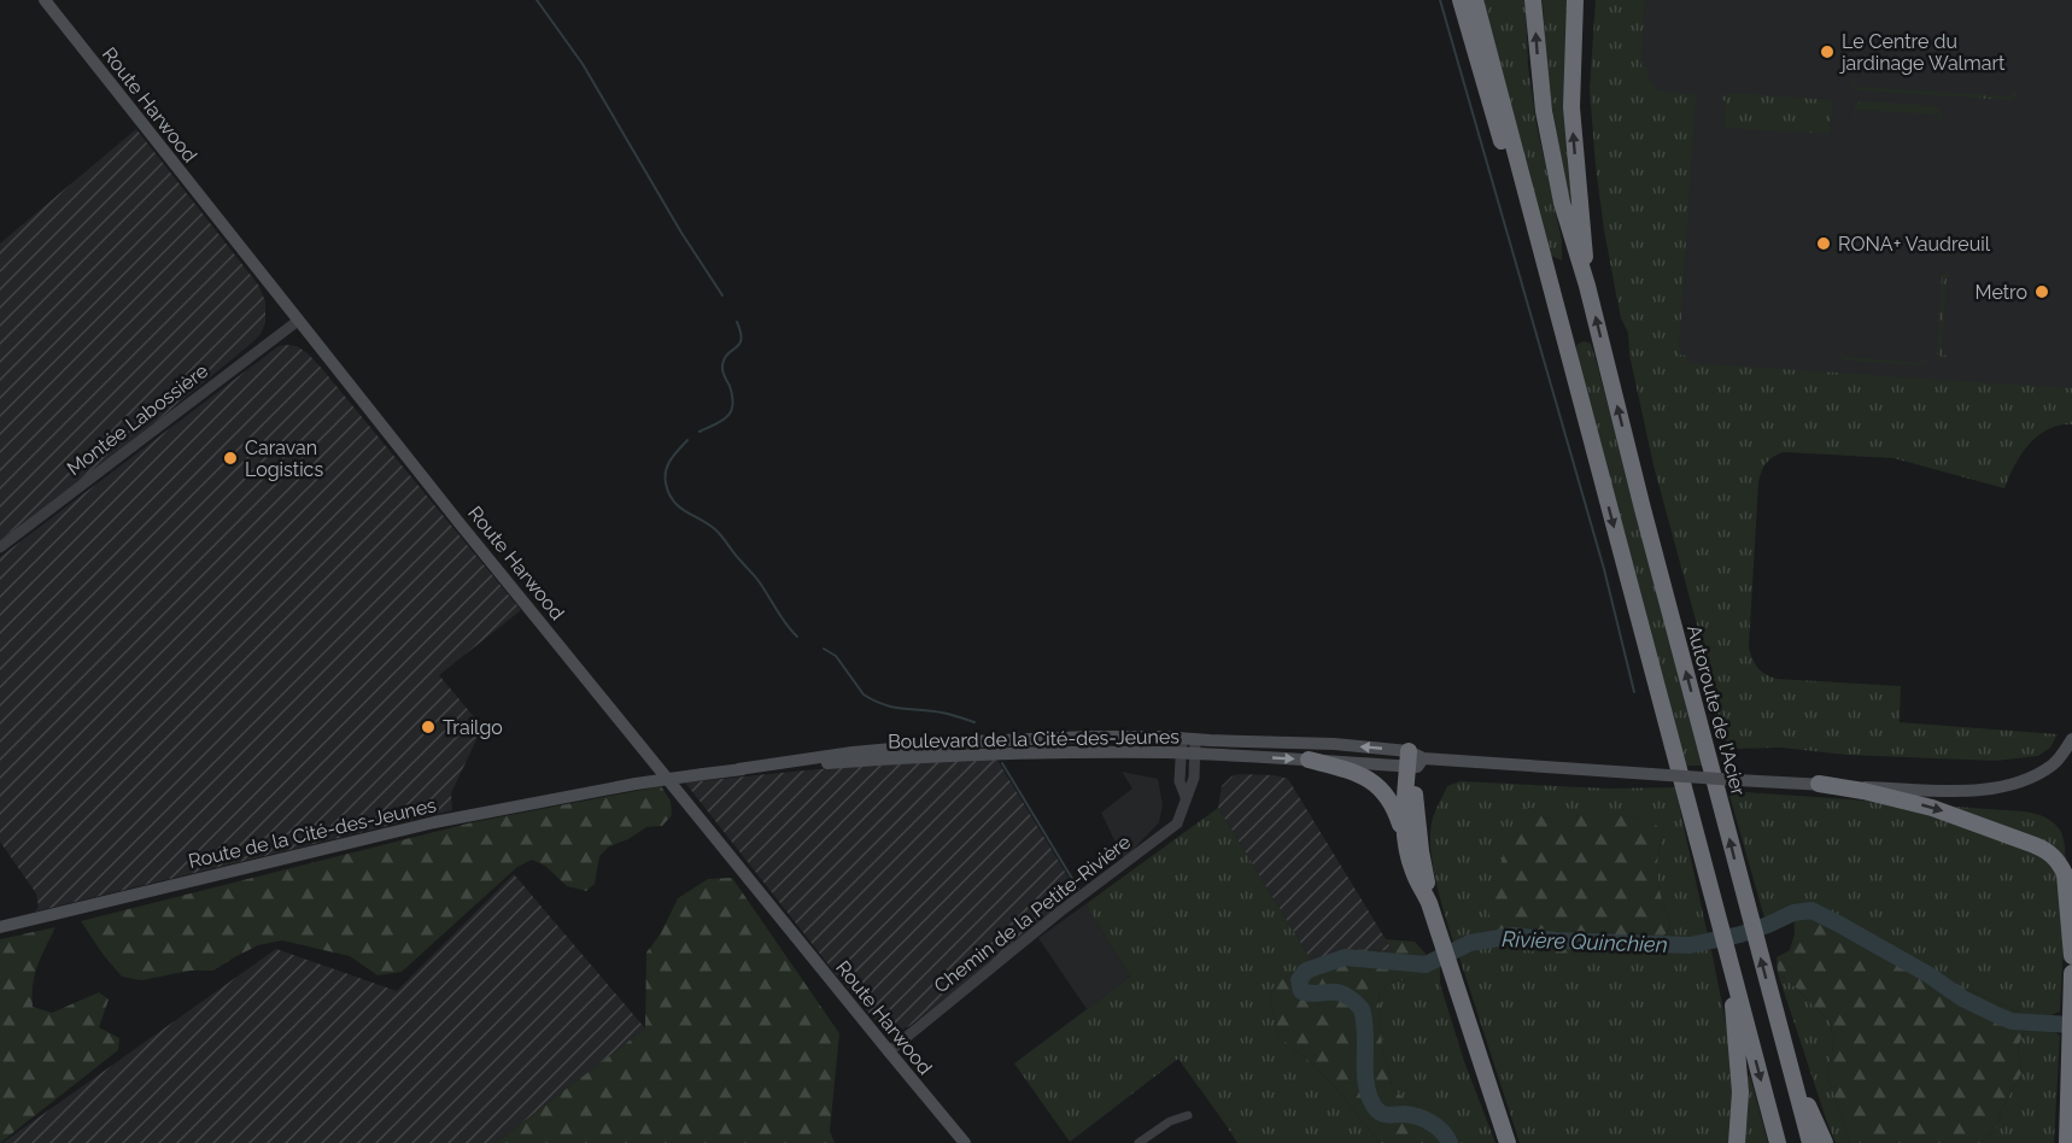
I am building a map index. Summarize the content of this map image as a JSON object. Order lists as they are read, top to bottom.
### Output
{
  "streets": {
    "highway": ["Autoroute de l'Acier"],
    "main road": ["Route Harwood", "Boulevard de la Cité-des-Jeunes", "Route de la Cité-des-Jeunes"],
    "street": ["Montée Labossière", "Chemin de la Petite-Rivière"]
  },
  "crossings": [
    ["Route Harwood", "Montée Labossière"],
    ["Route Harwood", "Chemin de la Petite-Rivière"],
    ["Boulevard de la Cité-des-Jeunes", "Route de la Cité-des-Jeunes"],
    ["Boulevard de la Cité-des-Jeunes", "Chemin de la Petite-Rivière"]
  ],
  "water": ["Rivière Quinchien"],
  "places": [
    "Le Centre du jardinage Walmart",
    "RONA+ Vaudreuil",
    "Metro",
    "Caravan Logistics",
    "Trailgo"
  ]
}
